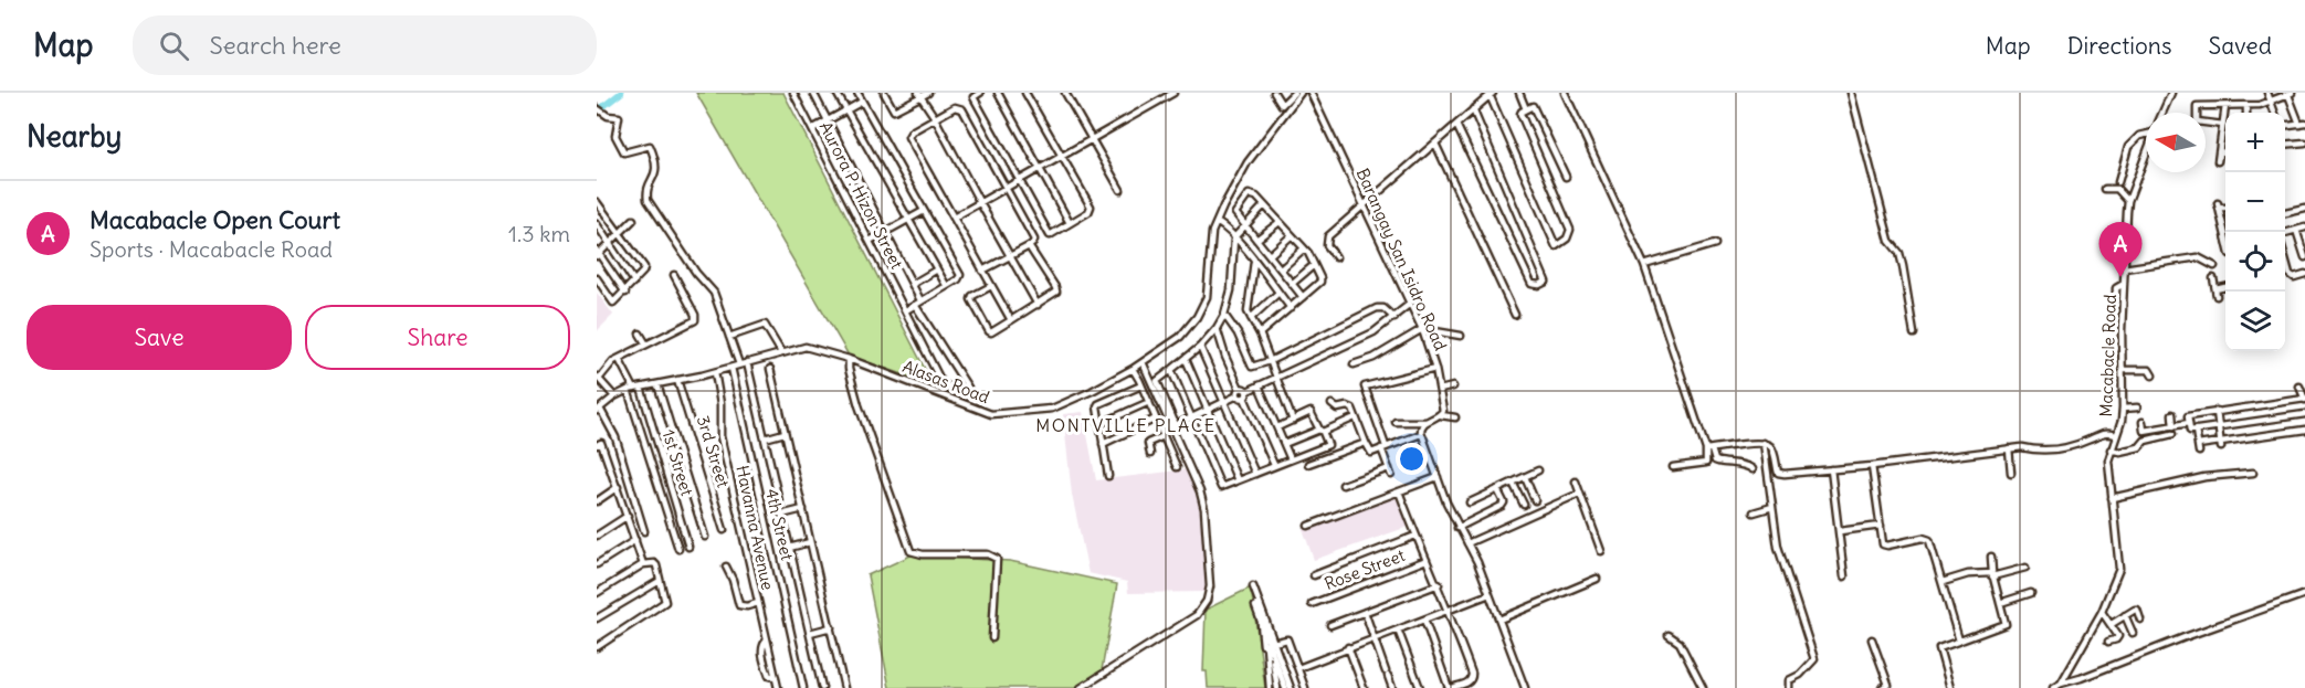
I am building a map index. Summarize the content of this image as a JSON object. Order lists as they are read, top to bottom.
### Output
{
  "streets": {
    "street": [
      "Aurora P. Hizon Street",
      "Barangay San Isidro Road",
      "Macabacle Road",
      "Alasas Road",
      "3rd Street",
      "1st Street",
      "4th Street",
      "Havanna Avenue",
      "Rose Street"
    ]
  },
  "crossings": [
    ["Alasas Road", "3rd Street"],
    ["Alasas Road", "1st Street"],
    ["Alasas Road", "4th Street"],
    ["Alasas Road", "Havanna Avenue"]
  ],
  "districts": ["MONTVILLE PLACE"],
  "north": "left",
  "page": {
    "header": "Map",
    "search": "Search here",
    "nav": ["Map", "Directions", "Saved"],
    "heading": "Nearby",
    "map_buttons": ["+", "−"],
    "list": [
      {
        "mark": "A",
        "name": "Macabacle Open Court",
        "note": "Sports · Macabacle Road",
        "value": "1.3 km"
      }
    ],
    "pins": "A",
    "buttons": ["Save", "Share"]
  }
}
